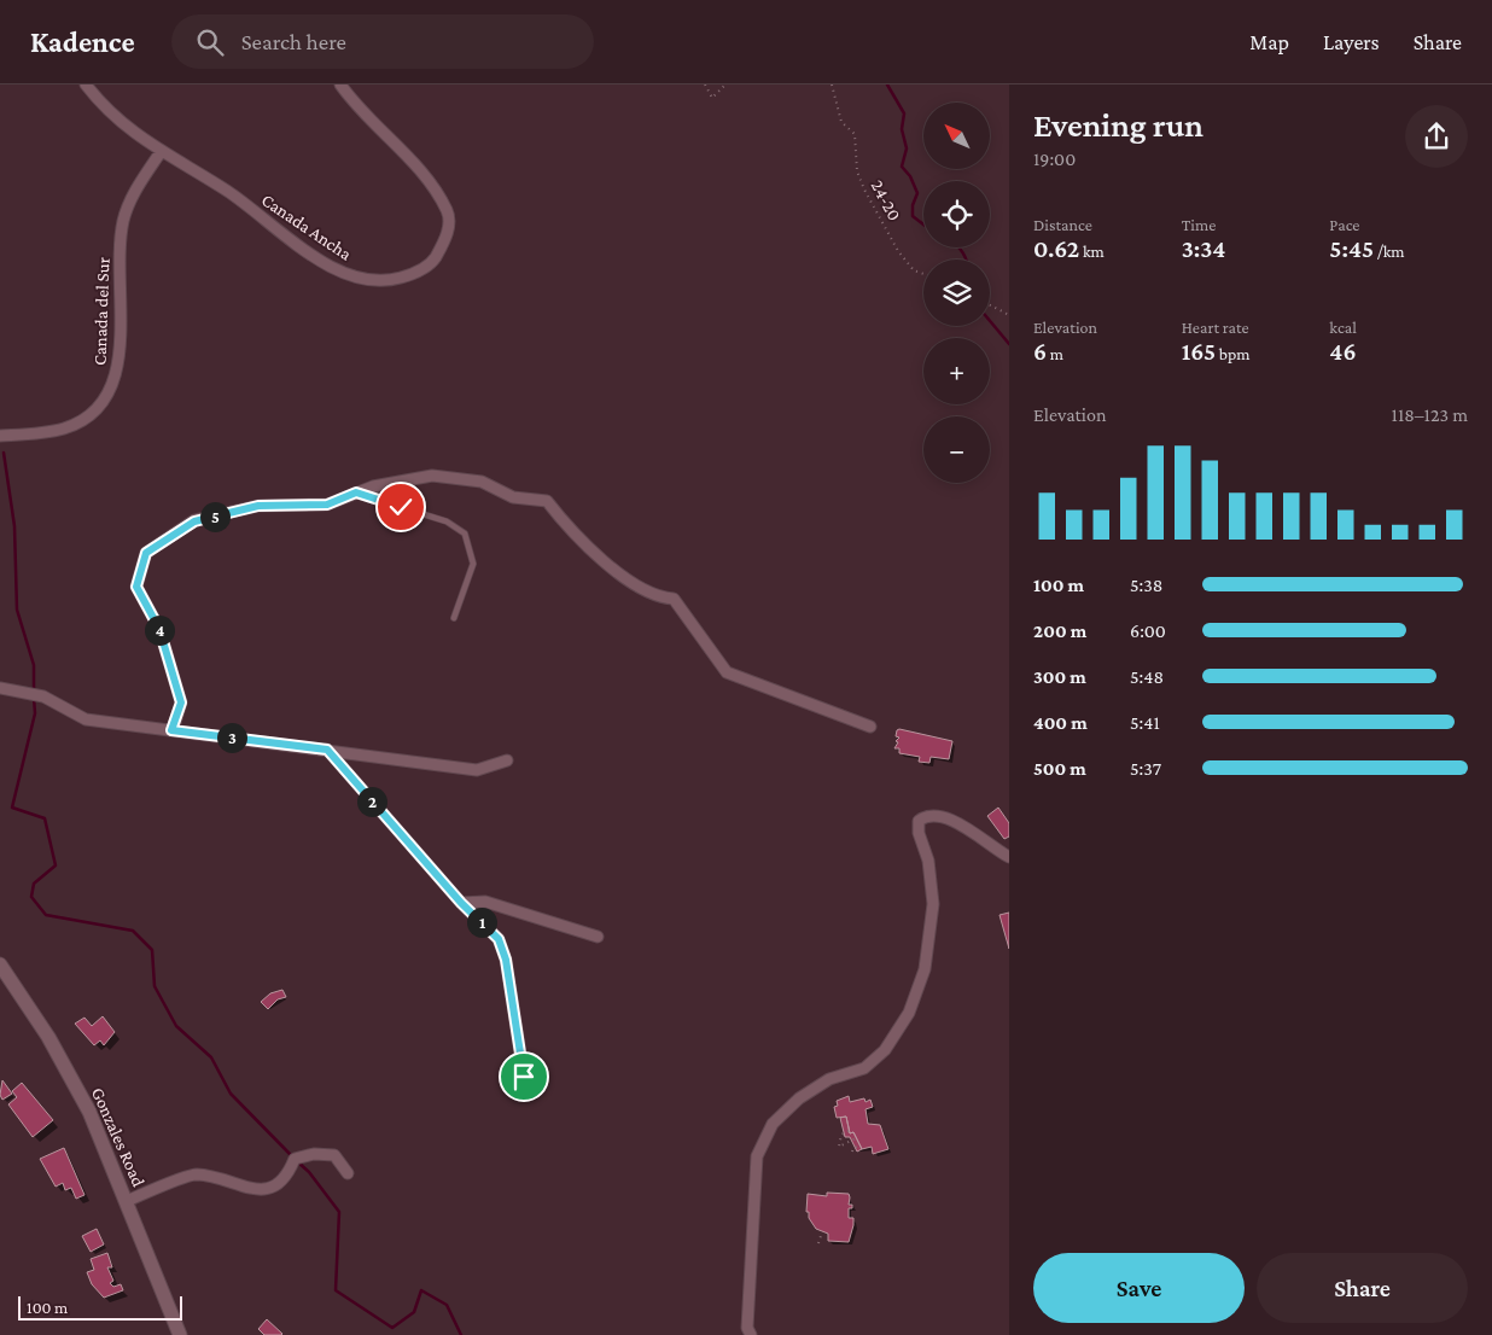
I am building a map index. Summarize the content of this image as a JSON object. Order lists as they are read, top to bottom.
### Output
{
  "streets": {
    "street": ["Canada Ancha", "Canada del Sur", "Gonzales Road"],
    "path": ["24-20"]
  },
  "crossings": [
    ["Canada Ancha", "Canada del Sur"]
  ],
  "scale_bar": "100 m",
  "north": "top left",
  "page": {
    "header": "Kadence",
    "search": "Search here",
    "nav": ["Map", "Layers", "Share"],
    "heading": ["Evening run", "19:00"],
    "map_buttons": ["+", "−"],
    "stats": [
      ["Distance", "0.62 km"],
      ["Time", "3:34"],
      ["Pace", "5:45 /km"],
      ["Elevation", "6 m"],
      ["Heart rate", "165 bpm"],
      ["kcal", "46"]
    ],
    "chart": ["Elevation", "118–123 m"],
    "pins": [
      "5",
      "4",
      "3",
      "2",
      "1"
    ],
    "list": [
      {
        "name": "100 m",
        "note": "5:38"
      },
      {
        "name": "200 m",
        "note": "6:00"
      },
      {
        "name": "300 m",
        "note": "5:48"
      },
      {
        "name": "400 m",
        "note": "5:41"
      },
      {
        "name": "500 m",
        "note": "5:37"
      }
    ],
    "buttons": ["Save", "Share"],
    "scale": "100 m"
  }
}
